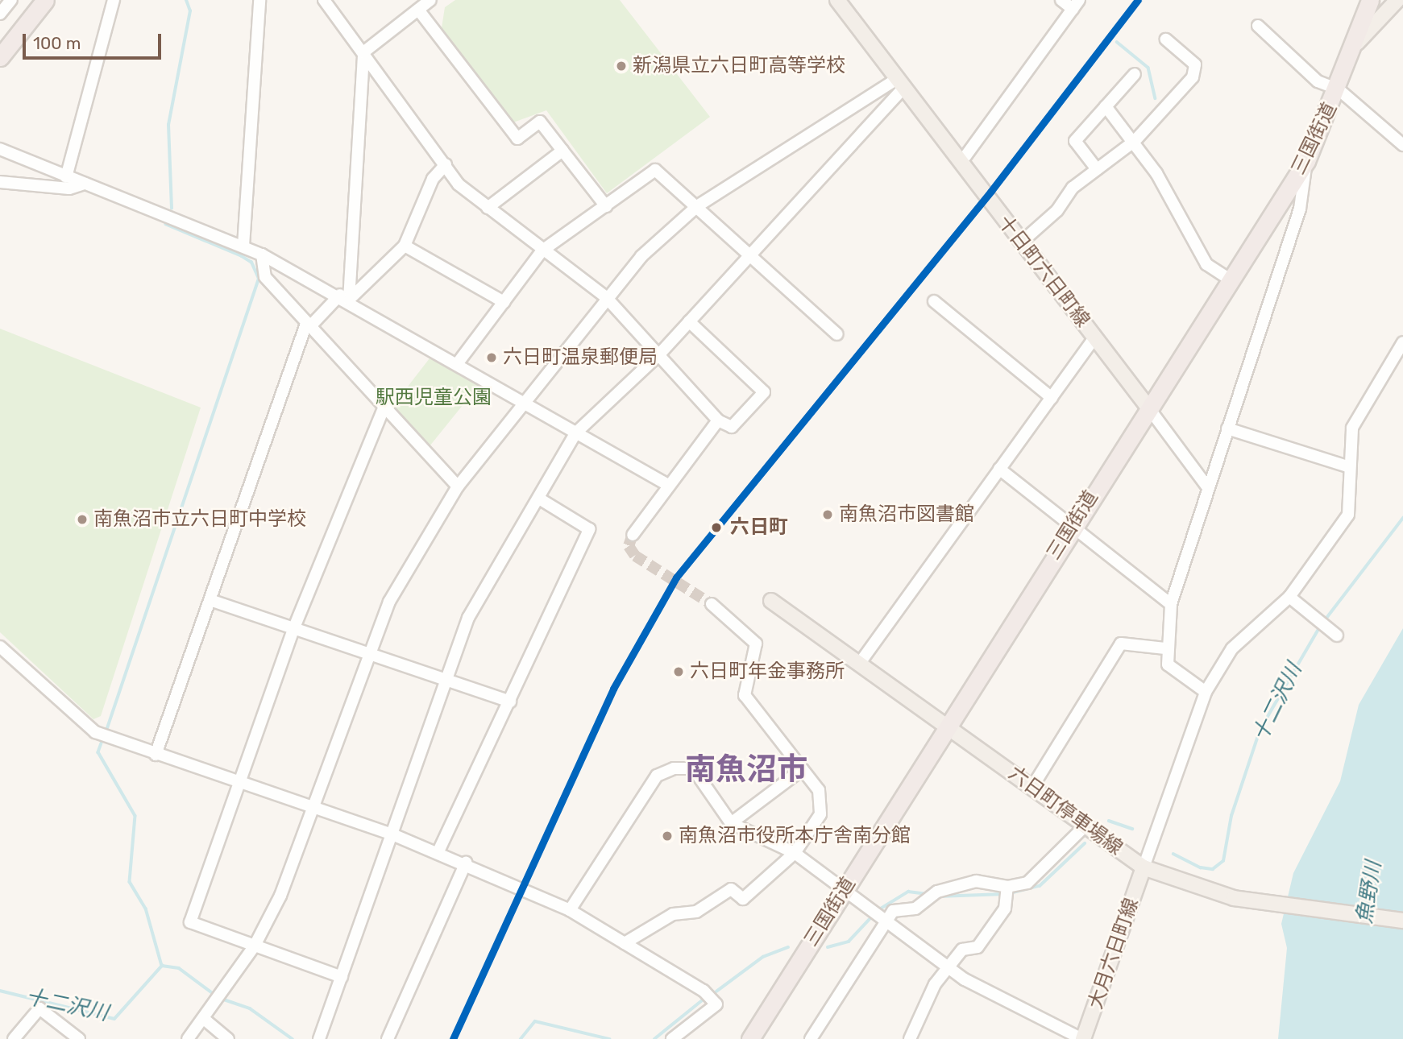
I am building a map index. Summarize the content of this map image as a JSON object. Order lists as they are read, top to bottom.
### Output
{
  "streets": {
    "highway": ["三国街道"],
    "main road": ["十日町六日町線", "六日町停車場線", "大月六日町線"]
  },
  "crossings": [
    ["三国街道", "十日町六日町線"],
    ["三国街道", "六日町停車場線"],
    ["六日町停車場線", "大月六日町線"]
  ],
  "districts": ["南魚沼市"],
  "water": ["十二沢川", "魚野川"],
  "parks": ["駅西児童公園"],
  "places": [
    "新潟県立六日町高等学校",
    "六日町温泉郵便局",
    "南魚沼市図書館",
    "南魚沼市立六日町中学校",
    "六日町",
    "六日町年金事務所",
    "南魚沼市役所本庁舎南分館"
  ],
  "scale_bar": "100 m"
}
